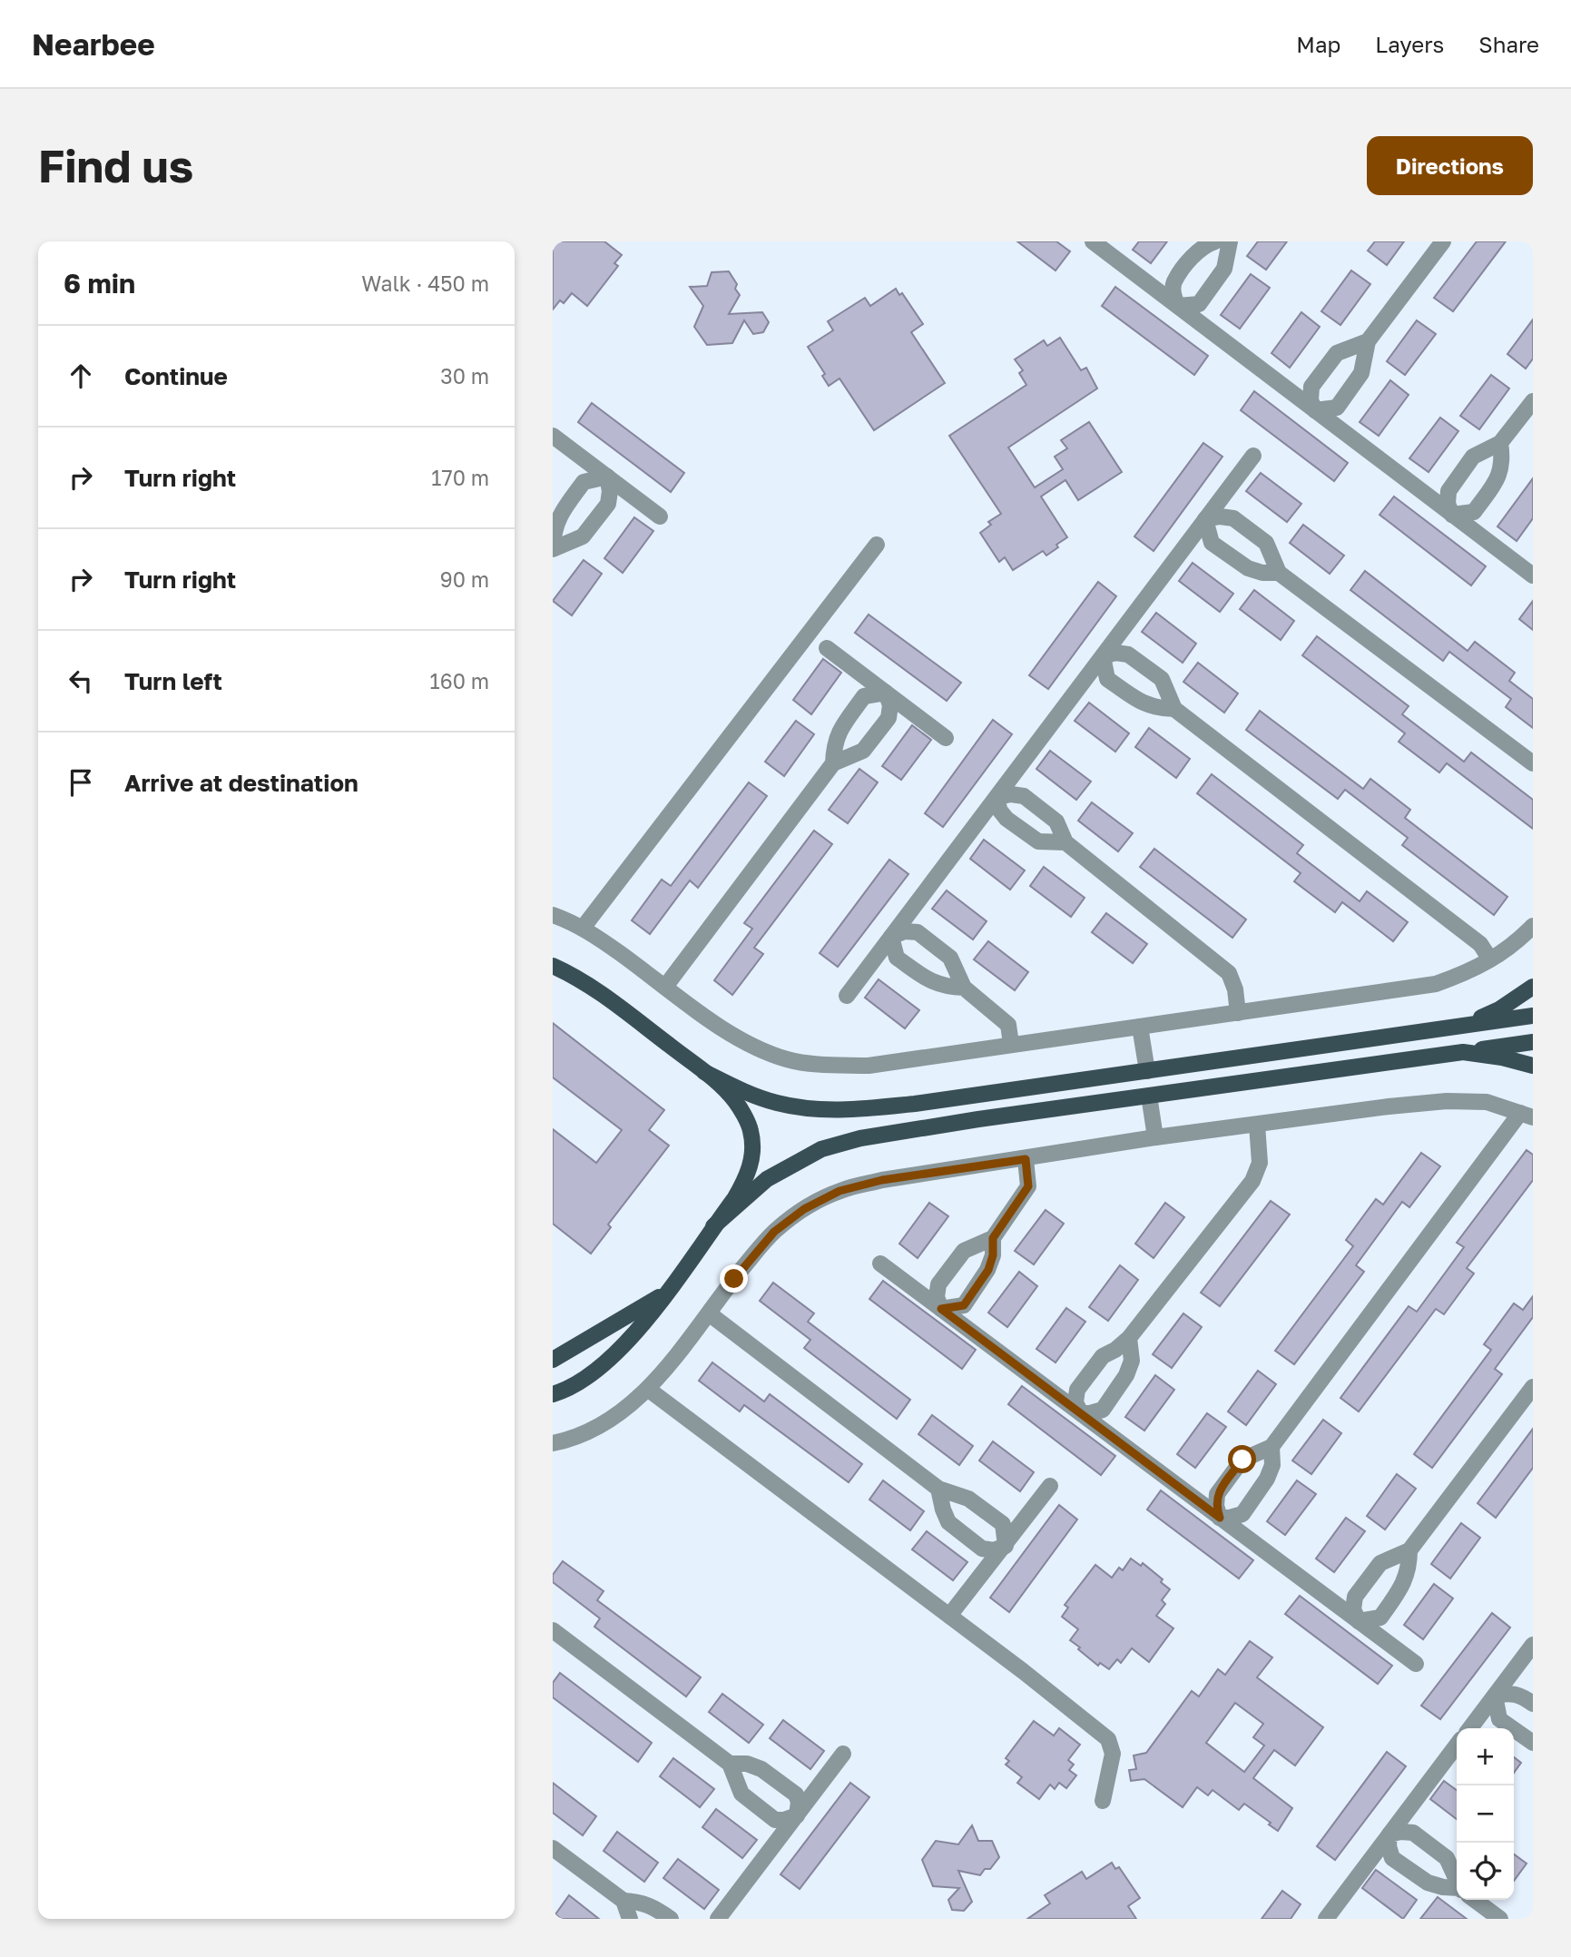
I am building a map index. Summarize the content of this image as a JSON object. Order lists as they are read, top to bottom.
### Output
{
  "page": {
    "header": "Nearbee",
    "nav": ["Map", "Layers", "Share"],
    "buttons": "Directions",
    "title": "Find us",
    "heading": ["6 min", "Walk · 450 m"],
    "list": [
      ["Continue", "30 m"],
      ["Turn right", "170 m"],
      ["Turn right", "90 m"],
      ["Turn left", "160 m"],
      "Arrive at destination"
    ],
    "map_buttons": ["+", "−"]
  }
}
